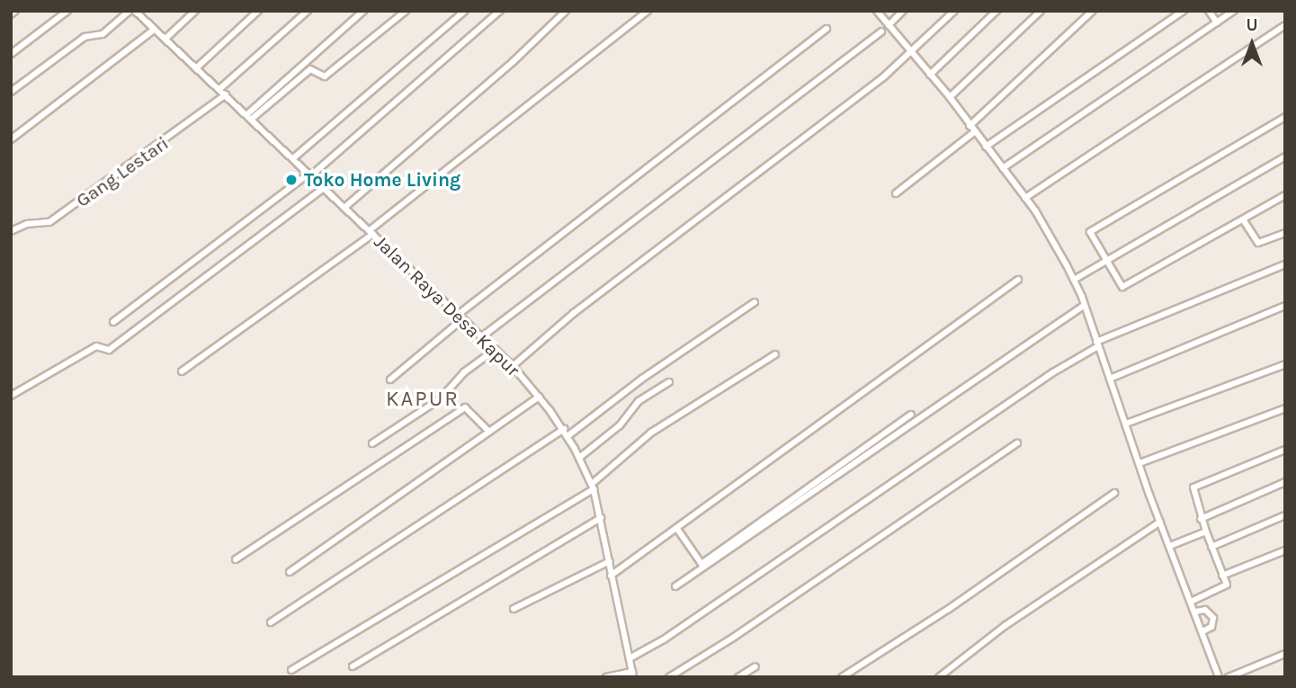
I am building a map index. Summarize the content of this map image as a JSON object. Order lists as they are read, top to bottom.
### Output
{
  "streets": {
    "street": ["Gang Lestari", "Jalan Raya Desa Kapur"]
  },
  "crossings": [
    ["Gang Lestari", "Jalan Raya Desa Kapur"]
  ],
  "districts": ["KAPUR"],
  "places": ["Toko Home Living"],
  "north": "top"
}
